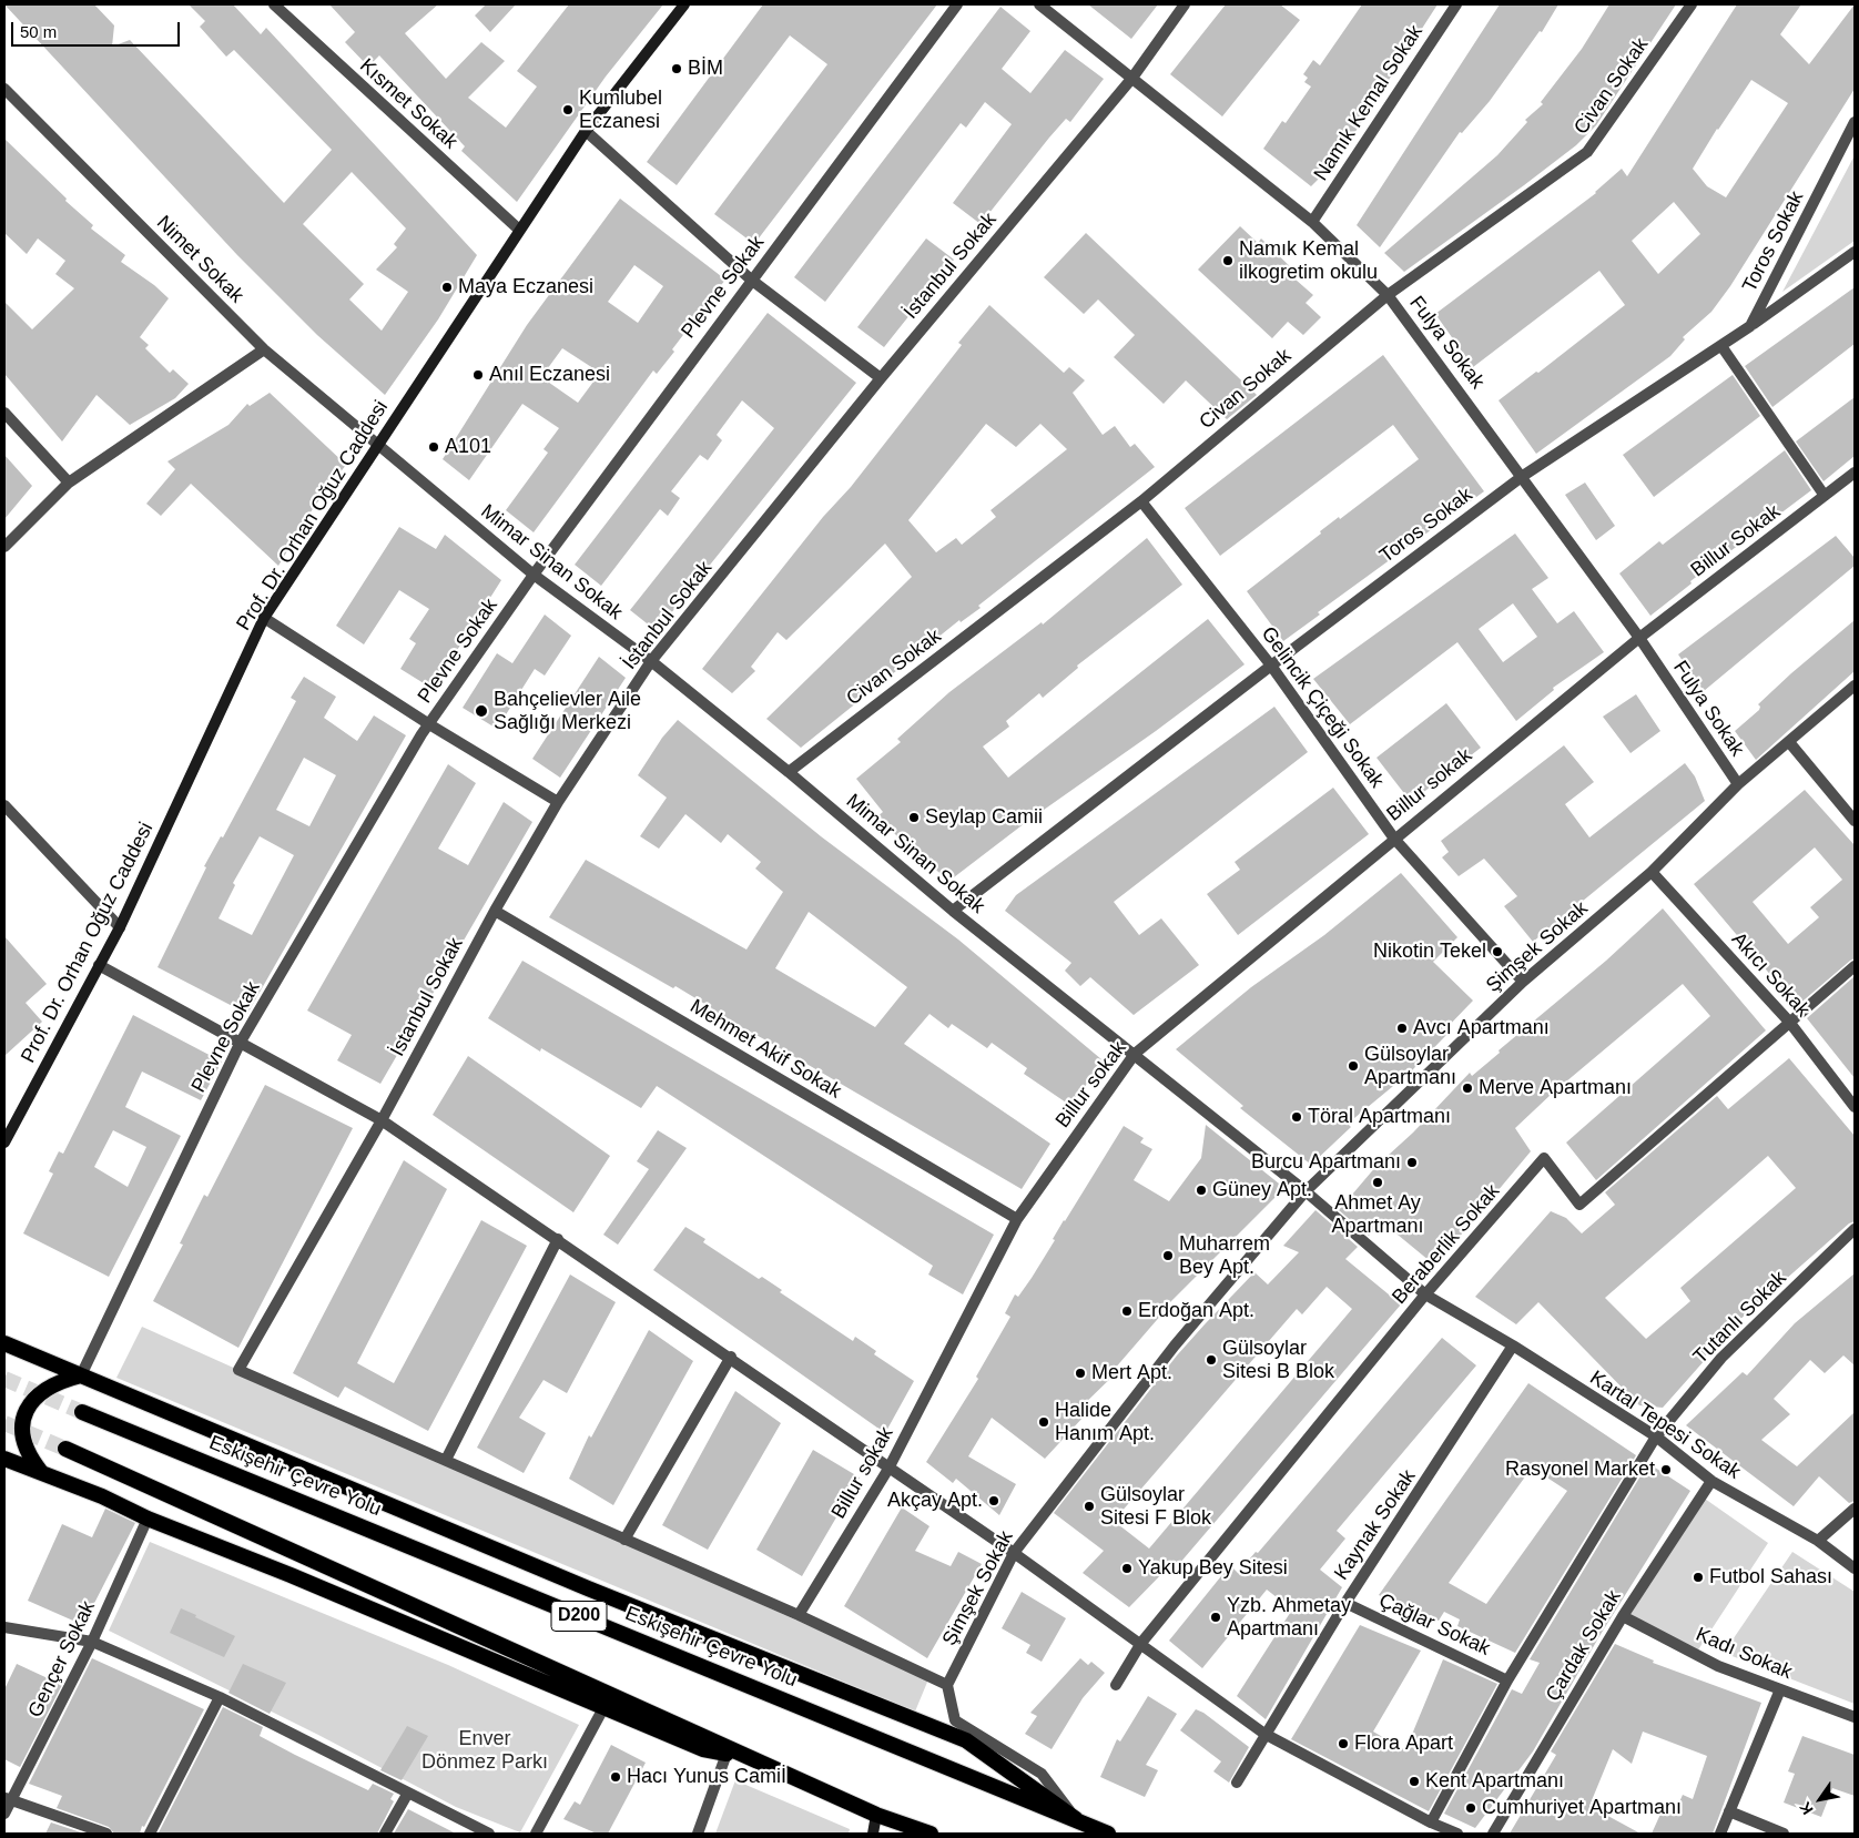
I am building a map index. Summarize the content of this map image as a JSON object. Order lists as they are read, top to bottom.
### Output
{
  "streets": {
    "highway": ["Eskişehir Çevre Yolu", "D200"],
    "main road": ["Prof. Dr. Orhan Oğuz Caddesi"],
    "street": [
      "Civan Sokak",
      "Namık Kemal Sokak",
      "Kısmet Sokak",
      "Toros Sokak",
      "Nimet Sokak",
      "İstanbul Sokak",
      "Plevne Sokak",
      "Fulya Sokak",
      "Billur Sokak",
      "Mimar Sinan Sokak",
      "Gelincik Çiçeği Sokak",
      "Billur sokak",
      "Şimşek Sokak",
      "Akıcı Sokak",
      "Mehmet Akif Sokak",
      "Beraberlik Sokak",
      "Tutanlı Sokak",
      "Kartal Tepesi Sokak",
      "Kaynak Sokak",
      "Çağlar Sokak",
      "Çardak Sokak",
      "Kadı Sokak",
      "Gençer Sokak"
    ]
  },
  "crossings": [
    ["Civan Sokak", "Fulya Sokak"],
    ["Civan Sokak", "Mimar Sinan Sokak"],
    ["Civan Sokak", "Gelincik Çiçeği Sokak"],
    ["Namık Kemal Sokak", "Fulya Sokak"],
    ["Kısmet Sokak", "Prof. Dr. Orhan Oğuz Caddesi"],
    ["Toros Sokak", "Fulya Sokak"],
    ["Toros Sokak", "Mimar Sinan Sokak"],
    ["Toros Sokak", "Gelincik Çiçeği Sokak"],
    ["Nimet Sokak", "Prof. Dr. Orhan Oğuz Caddesi"],
    ["Nimet Sokak", "Mimar Sinan Sokak"],
    ["İstanbul Sokak", "Fulya Sokak"],
    ["İstanbul Sokak", "Mimar Sinan Sokak"],
    ["İstanbul Sokak", "Mehmet Akif Sokak"],
    ["Plevne Sokak", "Mimar Sinan Sokak"],
    ["Fulya Sokak", "Billur Sokak"],
    ["Fulya Sokak", "Billur sokak"],
    ["Fulya Sokak", "Şimşek Sokak"],
    ["Prof. Dr. Orhan Oğuz Caddesi", "Mimar Sinan Sokak"],
    ["Billur Sokak", "Billur sokak"],
    ["Mimar Sinan Sokak", "Billur sokak"],
    ["Mimar Sinan Sokak", "Şimşek Sokak"],
    ["Mimar Sinan Sokak", "Beraberlik Sokak"],
    ["Mimar Sinan Sokak", "Kartal Tepesi Sokak"],
    ["Gelincik Çiçeği Sokak", "Billur sokak"],
    ["Gelincik Çiçeği Sokak", "Şimşek Sokak"],
    ["Billur sokak", "Mehmet Akif Sokak"],
    ["Şimşek Sokak", "Akıcı Sokak"],
    ["Akıcı Sokak", "Beraberlik Sokak"],
    ["Beraberlik Sokak", "Kartal Tepesi Sokak"],
    ["Tutanlı Sokak", "Kartal Tepesi Sokak"],
    ["Tutanlı Sokak", "Çağlar Sokak"],
    ["Kartal Tepesi Sokak", "Kaynak Sokak"],
    ["Kartal Tepesi Sokak", "Çardak Sokak"],
    ["Kaynak Sokak", "Çağlar Sokak"],
    ["Çardak Sokak", "Kadı Sokak"]
  ],
  "parks": ["Enver Dönmez Parkı"],
  "places": [
    "BİM",
    "Kumlubel Eczanesi",
    "Namık Kemal ilkogretim okulu",
    "Maya Eczanesi",
    "Anıl Eczanesi",
    "A101",
    "Bahçelievler Aile Sağlığı Merkezi",
    "Seylap Camii",
    "Nikotin Tekel",
    "Avcı Apartmanı",
    "Gülsoylar Apartmanı",
    "Merve Apartmanı",
    "Töral Apartmanı",
    "Burcu Apartmanı",
    "Ahmet Ay Apartmanı",
    "Güney Apt.",
    "Muharrem Bey Apt.",
    "Erdoğan Apt.",
    "Gülsoylar Sitesi B Blok",
    "Mert Apt.",
    "Halide Hanım Apt.",
    "Rasyonel Market",
    "Akçay Apt.",
    "Gülsoylar Sitesi F Blok",
    "Yakup Bey Sitesi",
    "Futbol Sahası",
    "Yzb. Ahmetay Apartmanı",
    "Flora Apart",
    "Hacı Yunus Camiİ",
    "Kent Apartmanı",
    "Cumhuriyet Apartmanı"
  ],
  "scale_bar": "50 m",
  "north": "bottom left"
}
